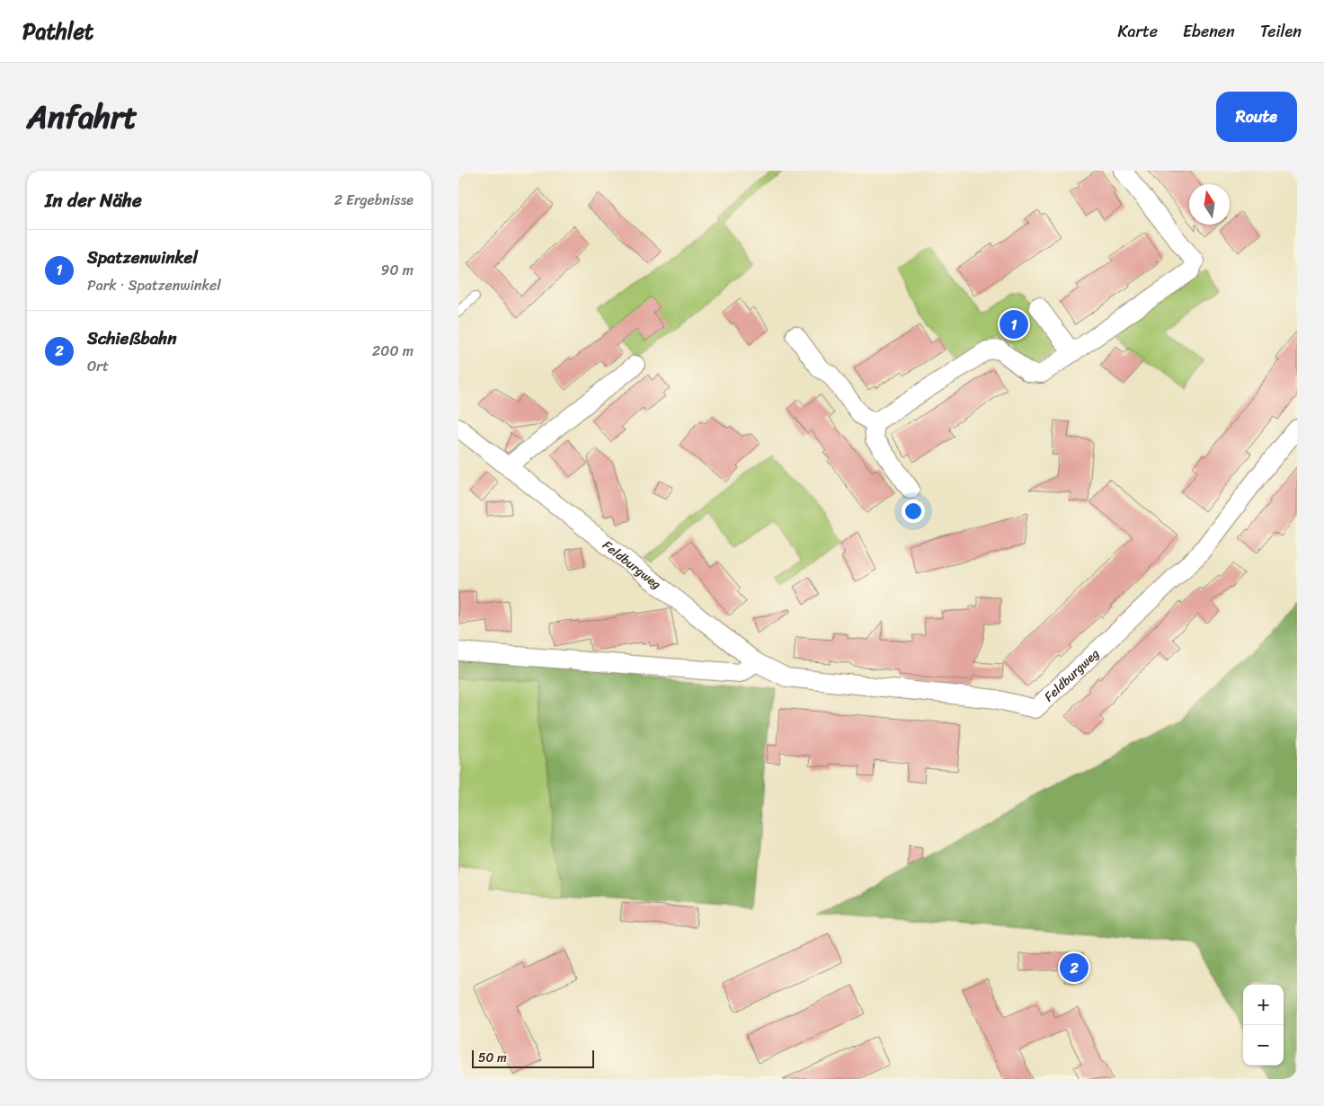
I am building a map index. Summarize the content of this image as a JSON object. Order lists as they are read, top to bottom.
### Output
{
  "streets": {
    "street": ["Feldburgweg"]
  },
  "scale_bar": "50 m",
  "north": "top",
  "page": {
    "header": "Pathlet",
    "nav": ["Karte", "Ebenen", "Teilen"],
    "title": "Anfahrt",
    "buttons": "Route",
    "heading": ["In der Nähe", "2 Ergebnisse"],
    "list": [
      {
        "mark": "1",
        "name": "Spatzenwinkel",
        "note": "Park · Spatzenwinkel",
        "value": "90 m"
      },
      {
        "mark": "2",
        "name": "Schießbahn",
        "note": "Ort",
        "value": "200 m"
      }
    ],
    "pins": ["1", "2"],
    "map_buttons": ["+", "−"],
    "scale": "50 m"
  }
}
